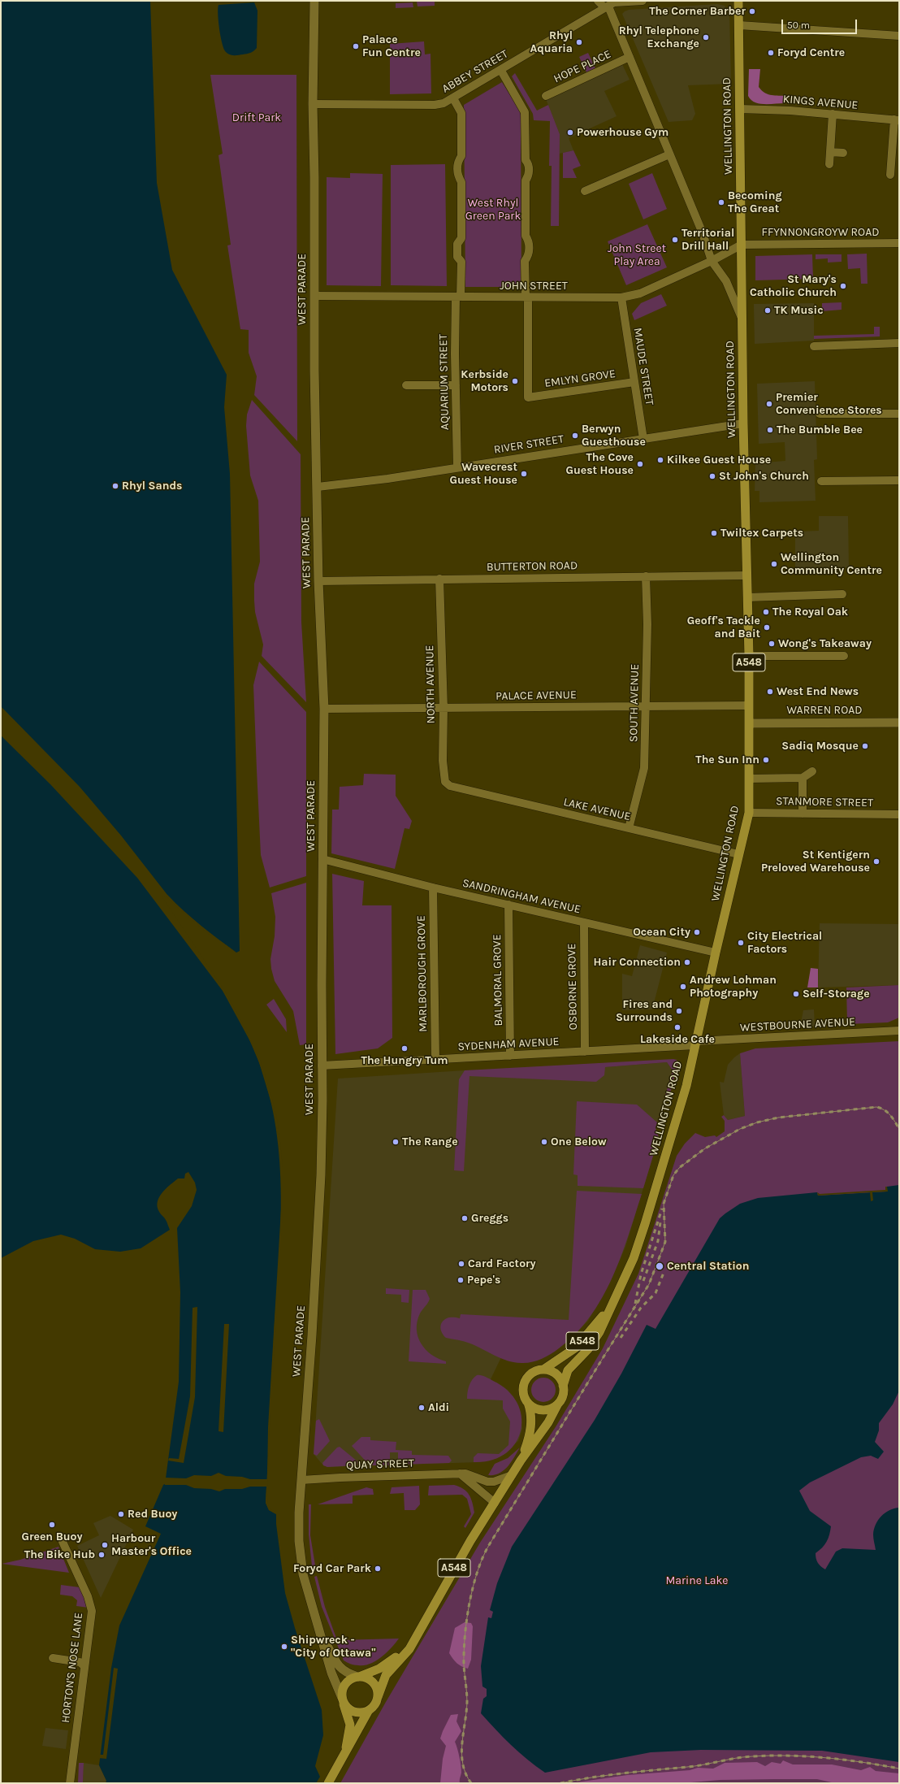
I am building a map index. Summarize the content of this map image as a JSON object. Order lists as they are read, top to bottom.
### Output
{
  "streets": {
    "main road": [
      "WELLINGTON ROAD",
      "WEST PARADE",
      "A548",
      "WARREN ROAD"
    ],
    "street": [
      "HOPE PLACE",
      "ABBEY STREET",
      "KINGS AVENUE",
      "FFYNNONGROYW ROAD",
      "JOHN STREET",
      "MAUDE STREET",
      "EMLYN GROVE",
      "AQUARIUM STREET",
      "RIVER STREET",
      "BUTTERTON ROAD",
      "NORTH AVENUE",
      "PALACE AVENUE",
      "SOUTH AVENUE",
      "STANMORE STREET",
      "LAKE AVENUE",
      "SANDRINGHAM AVENUE",
      "MARLBOROUGH GROVE",
      "BALMORAL GROVE",
      "OSBORNE GROVE",
      "WESTBOURNE AVENUE",
      "SYDENHAM AVENUE",
      "QUAY STREET",
      "HORTON'S NOSE LANE"
    ]
  },
  "crossings": [
    ["ABBEY STREET", "WEST PARADE"],
    ["ABBEY STREET", "AQUARIUM STREET"],
    ["KINGS AVENUE", "WELLINGTON ROAD"],
    ["WELLINGTON ROAD", "FFYNNONGROYW ROAD"],
    ["WELLINGTON ROAD", "JOHN STREET"],
    ["WELLINGTON ROAD", "RIVER STREET"],
    ["WELLINGTON ROAD", "BUTTERTON ROAD"],
    ["WELLINGTON ROAD", "A548"],
    ["WELLINGTON ROAD", "PALACE AVENUE"],
    ["WELLINGTON ROAD", "WARREN ROAD"],
    ["WELLINGTON ROAD", "STANMORE STREET"],
    ["WELLINGTON ROAD", "LAKE AVENUE"],
    ["WELLINGTON ROAD", "SANDRINGHAM AVENUE"],
    ["WELLINGTON ROAD", "WESTBOURNE AVENUE"],
    ["WELLINGTON ROAD", "SYDENHAM AVENUE"],
    ["FFYNNONGROYW ROAD", "JOHN STREET"],
    ["JOHN STREET", "WEST PARADE"],
    ["JOHN STREET", "MAUDE STREET"],
    ["JOHN STREET", "EMLYN GROVE"],
    ["JOHN STREET", "AQUARIUM STREET"],
    ["WEST PARADE", "RIVER STREET"],
    ["WEST PARADE", "BUTTERTON ROAD"],
    ["WEST PARADE", "A548"],
    ["WEST PARADE", "PALACE AVENUE"],
    ["WEST PARADE", "SANDRINGHAM AVENUE"],
    ["WEST PARADE", "SYDENHAM AVENUE"],
    ["WEST PARADE", "QUAY STREET"],
    ["MAUDE STREET", "EMLYN GROVE"],
    ["MAUDE STREET", "RIVER STREET"],
    ["AQUARIUM STREET", "RIVER STREET"],
    ["BUTTERTON ROAD", "NORTH AVENUE"],
    ["BUTTERTON ROAD", "SOUTH AVENUE"],
    ["A548", "QUAY STREET"],
    ["NORTH AVENUE", "PALACE AVENUE"],
    ["NORTH AVENUE", "LAKE AVENUE"],
    ["PALACE AVENUE", "SOUTH AVENUE"],
    ["SOUTH AVENUE", "LAKE AVENUE"],
    ["SANDRINGHAM AVENUE", "MARLBOROUGH GROVE"],
    ["SANDRINGHAM AVENUE", "BALMORAL GROVE"],
    ["SANDRINGHAM AVENUE", "OSBORNE GROVE"],
    ["MARLBOROUGH GROVE", "SYDENHAM AVENUE"],
    ["BALMORAL GROVE", "SYDENHAM AVENUE"],
    ["OSBORNE GROVE", "SYDENHAM AVENUE"],
    ["WESTBOURNE AVENUE", "SYDENHAM AVENUE"]
  ],
  "parks": [
    "Drift Park",
    "West Rhyl Green Park",
    "John Street Play Area",
    "Marine Lake"
  ],
  "places": [
    "The Corner Barber",
    "Rhyl Telephone Exchange",
    "Rhyl Aquaria",
    "Palace Fun Centre",
    "Foryd Centre",
    "Powerhouse Gym",
    "Becoming The Great",
    "Territorial Drill Hall",
    "St Mary's Catholic Church",
    "TK Music",
    "Kerbside Motors",
    "Premier Convenience Stores",
    "The Bumble Bee",
    "Berwyn Guesthouse",
    "Kilkee Guest House",
    "The Cove Guest House",
    "Wavecrest Guest House",
    "St John's Church",
    "Rhyl Sands",
    "Twiltex Carpets",
    "Wellington Community Centre",
    "The Royal Oak",
    "Geoff's Tackle and Bait",
    "Wong's Takeaway",
    "West End News",
    "Sadiq Mosque",
    "The Sun Inn",
    "St Kentigern Preloved Warehouse",
    "Ocean City",
    "City Electrical Factors",
    "Hair Connection",
    "Andrew Lohman Photography",
    "Self-Storage",
    "Fires and Surrounds",
    "Lakeside Cafe",
    "The Hungry Tum",
    "The Range",
    "One Below",
    "Greggs",
    "Card Factory",
    "Central Station",
    "Pepe's",
    "Aldi",
    "Red Buoy",
    "Green Buoy",
    "Harbour Master's Office",
    "The Bike Hub",
    "Foryd Car Park",
    "Shipwreck - \"City of Ottawa\""
  ],
  "scale_bar": "50 m"
}
